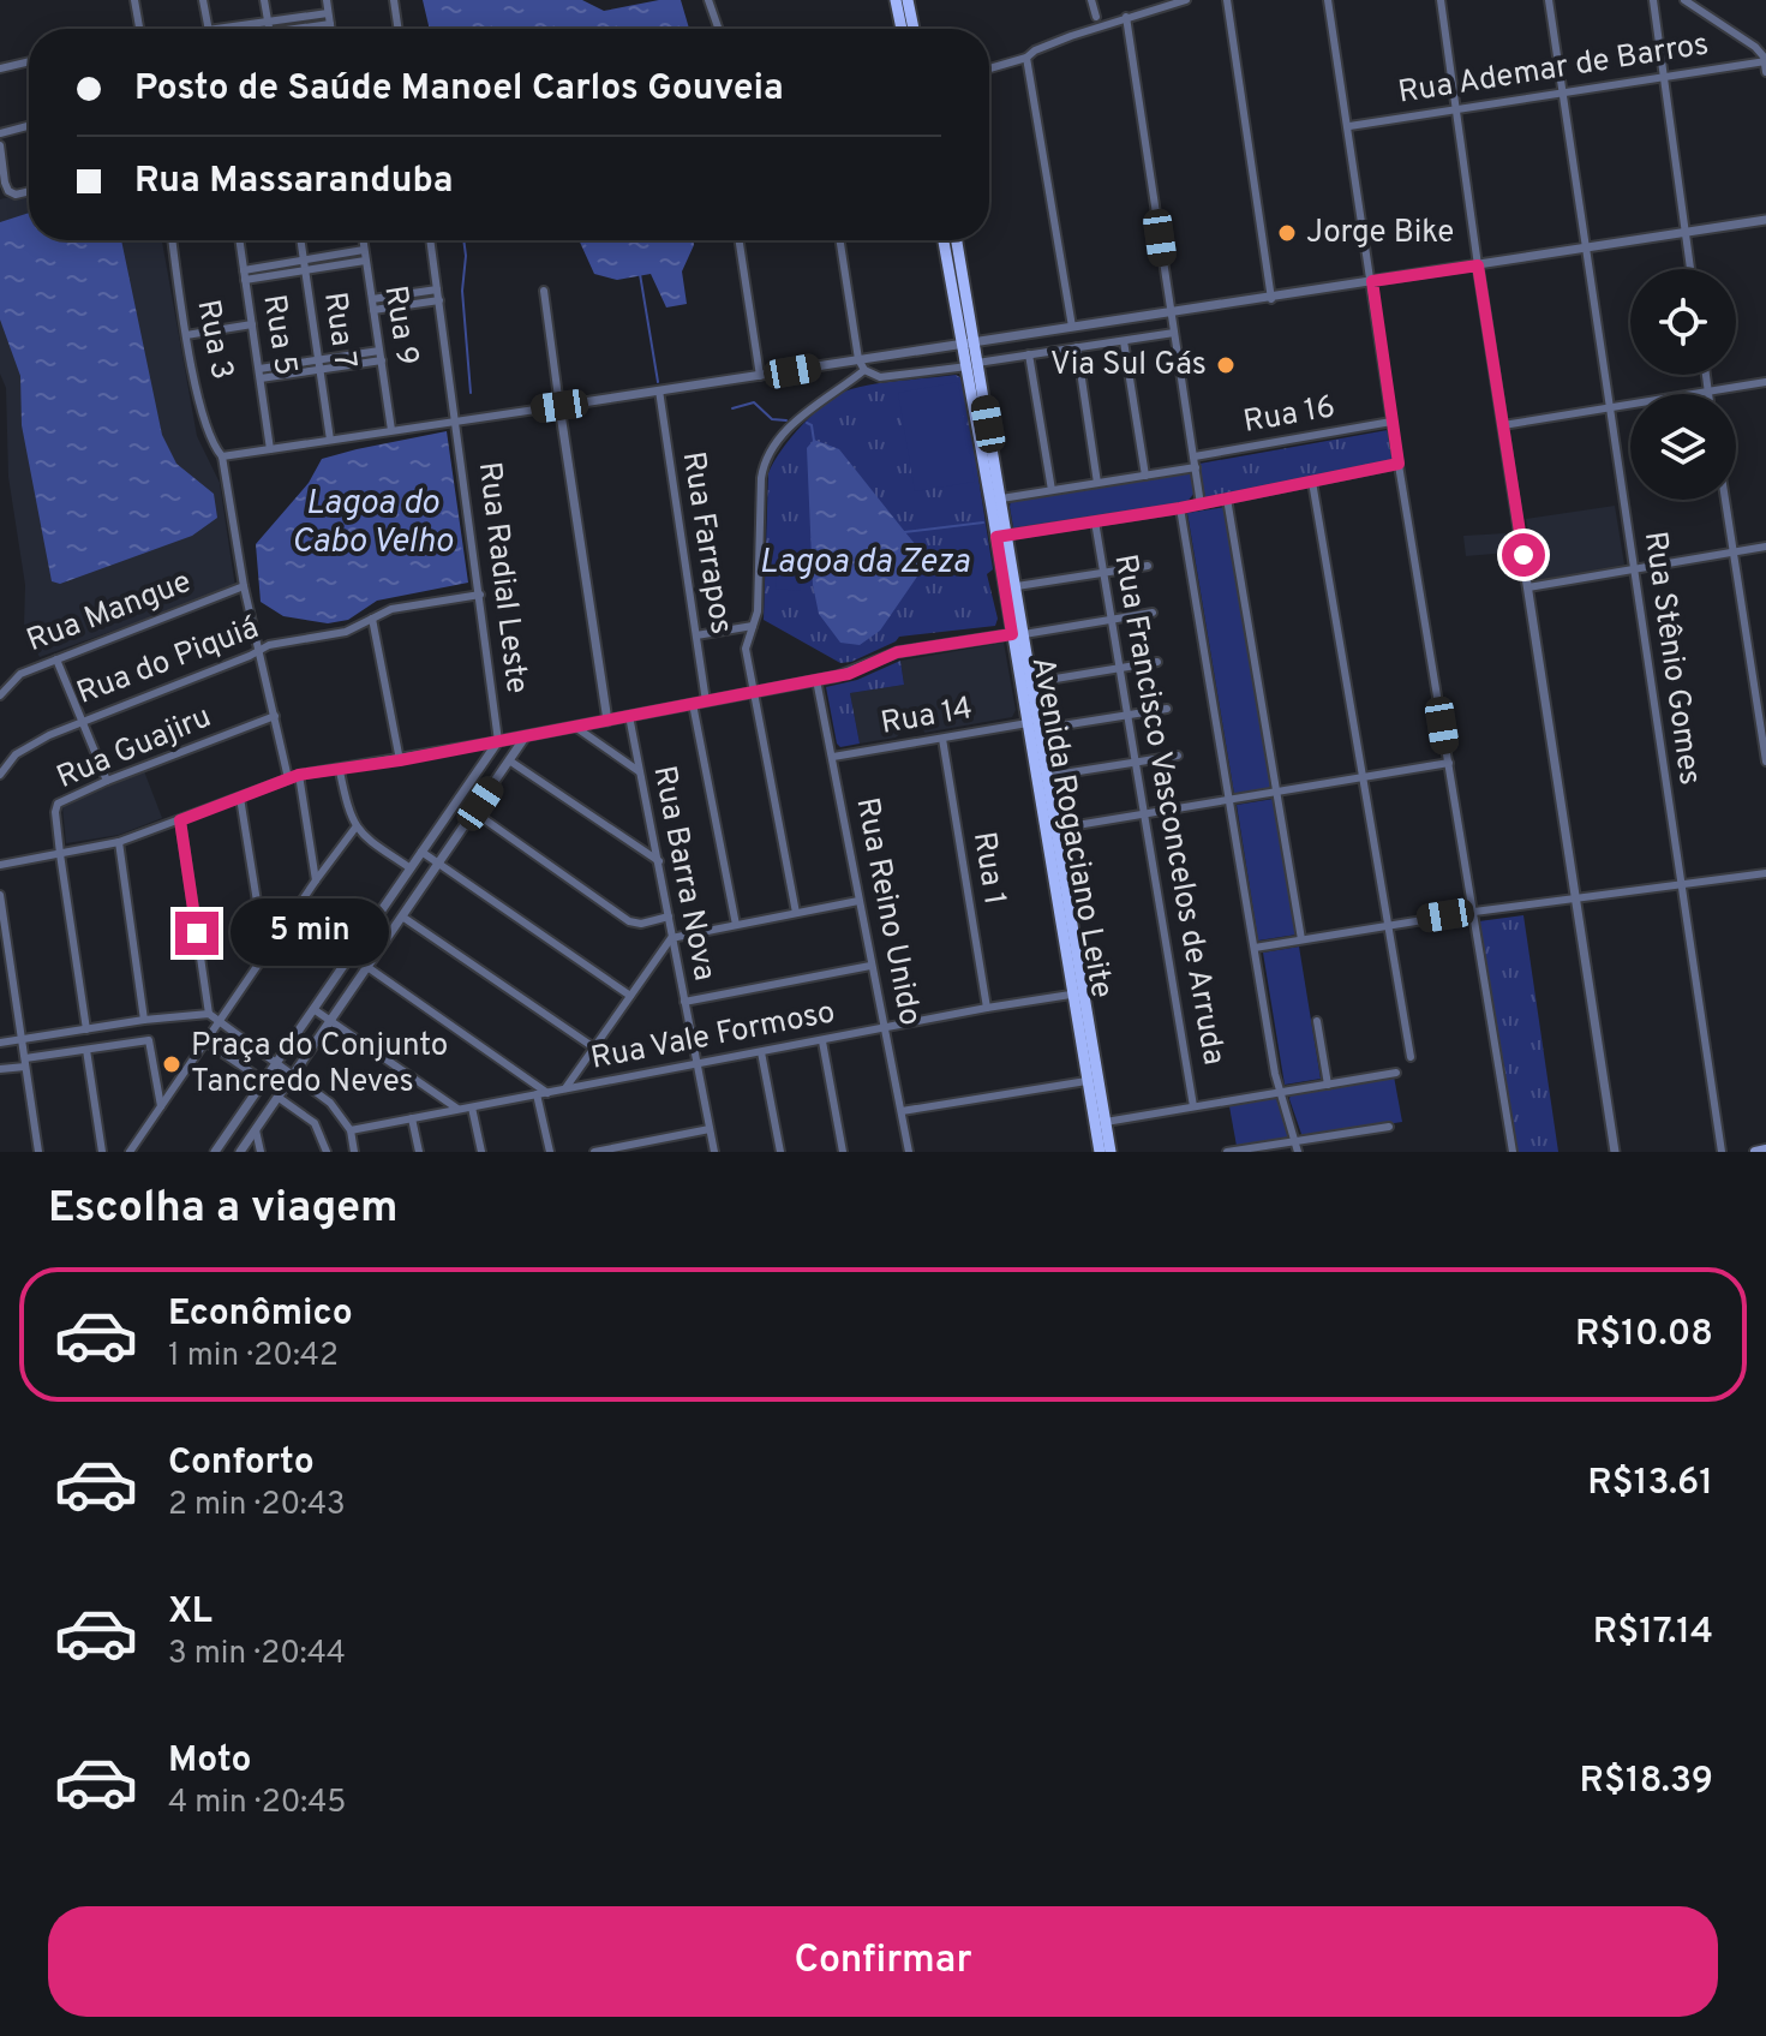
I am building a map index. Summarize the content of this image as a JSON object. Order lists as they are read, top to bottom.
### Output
{
  "streets": {
    "main road": ["Avenida Rogaciano Leite"],
    "street": [
      "Rua Ademar de Barros",
      "Rua 9",
      "Rua 7",
      "Rua 5",
      "Rua 3",
      "Rua 16",
      "Rua Farrapos",
      "Rua Radial Leste",
      "Rua Mangue",
      "Rua Stênio Gomes",
      "Rua do Piquiá",
      "Rua 14",
      "Rua Guajiru",
      "Rua Francisco Vasconcelos de Arruda",
      "Rua 1",
      "Rua Barra Nova",
      "Rua Reino Unido",
      "Rua Vale Formoso"
    ]
  },
  "crossings": [
    ["Rua Ademar de Barros", "Rua Stênio Gomes"],
    ["Rua 3", "Rua Mangue"],
    ["Rua 3", "Rua do Piquiá"],
    ["Rua 3", "Rua Guajiru"],
    ["Rua Radial Leste", "Rua do Piquiá"],
    ["Rua 14", "Avenida Rogaciano Leite"],
    ["Rua 14", "Rua 1"],
    ["Rua 14", "Rua Reino Unido"],
    ["Avenida Rogaciano Leite", "Rua Vale Formoso"],
    ["Rua 1", "Rua Vale Formoso"],
    ["Rua Barra Nova", "Rua Vale Formoso"],
    ["Rua Reino Unido", "Rua Vale Formoso"]
  ],
  "water": ["Lagoa do Cabo Velho", "Lagoa da Zeza"],
  "places": ["Jorge Bike", "Via Sul Gás", "Praça do Conjunto Tancredo Neves"],
  "page": {
    "banner": ["Posto de Saúde Manoel Carlos Gouveia", "Rua Massaranduba"],
    "bubble": "5 min",
    "heading": "Escolha a viagem",
    "list": [
      {
        "name": "Econômico",
        "note": "1 min · 20:42",
        "value": "R$10.08"
      },
      {
        "name": "Conforto",
        "note": "2 min · 20:43",
        "value": "R$13.61"
      },
      {
        "name": "XL",
        "note": "3 min · 20:44",
        "value": "R$17.14"
      },
      {
        "name": "Moto",
        "note": "4 min · 20:45",
        "value": "R$18.39"
      }
    ],
    "buttons": "Confirmar"
  }
}
